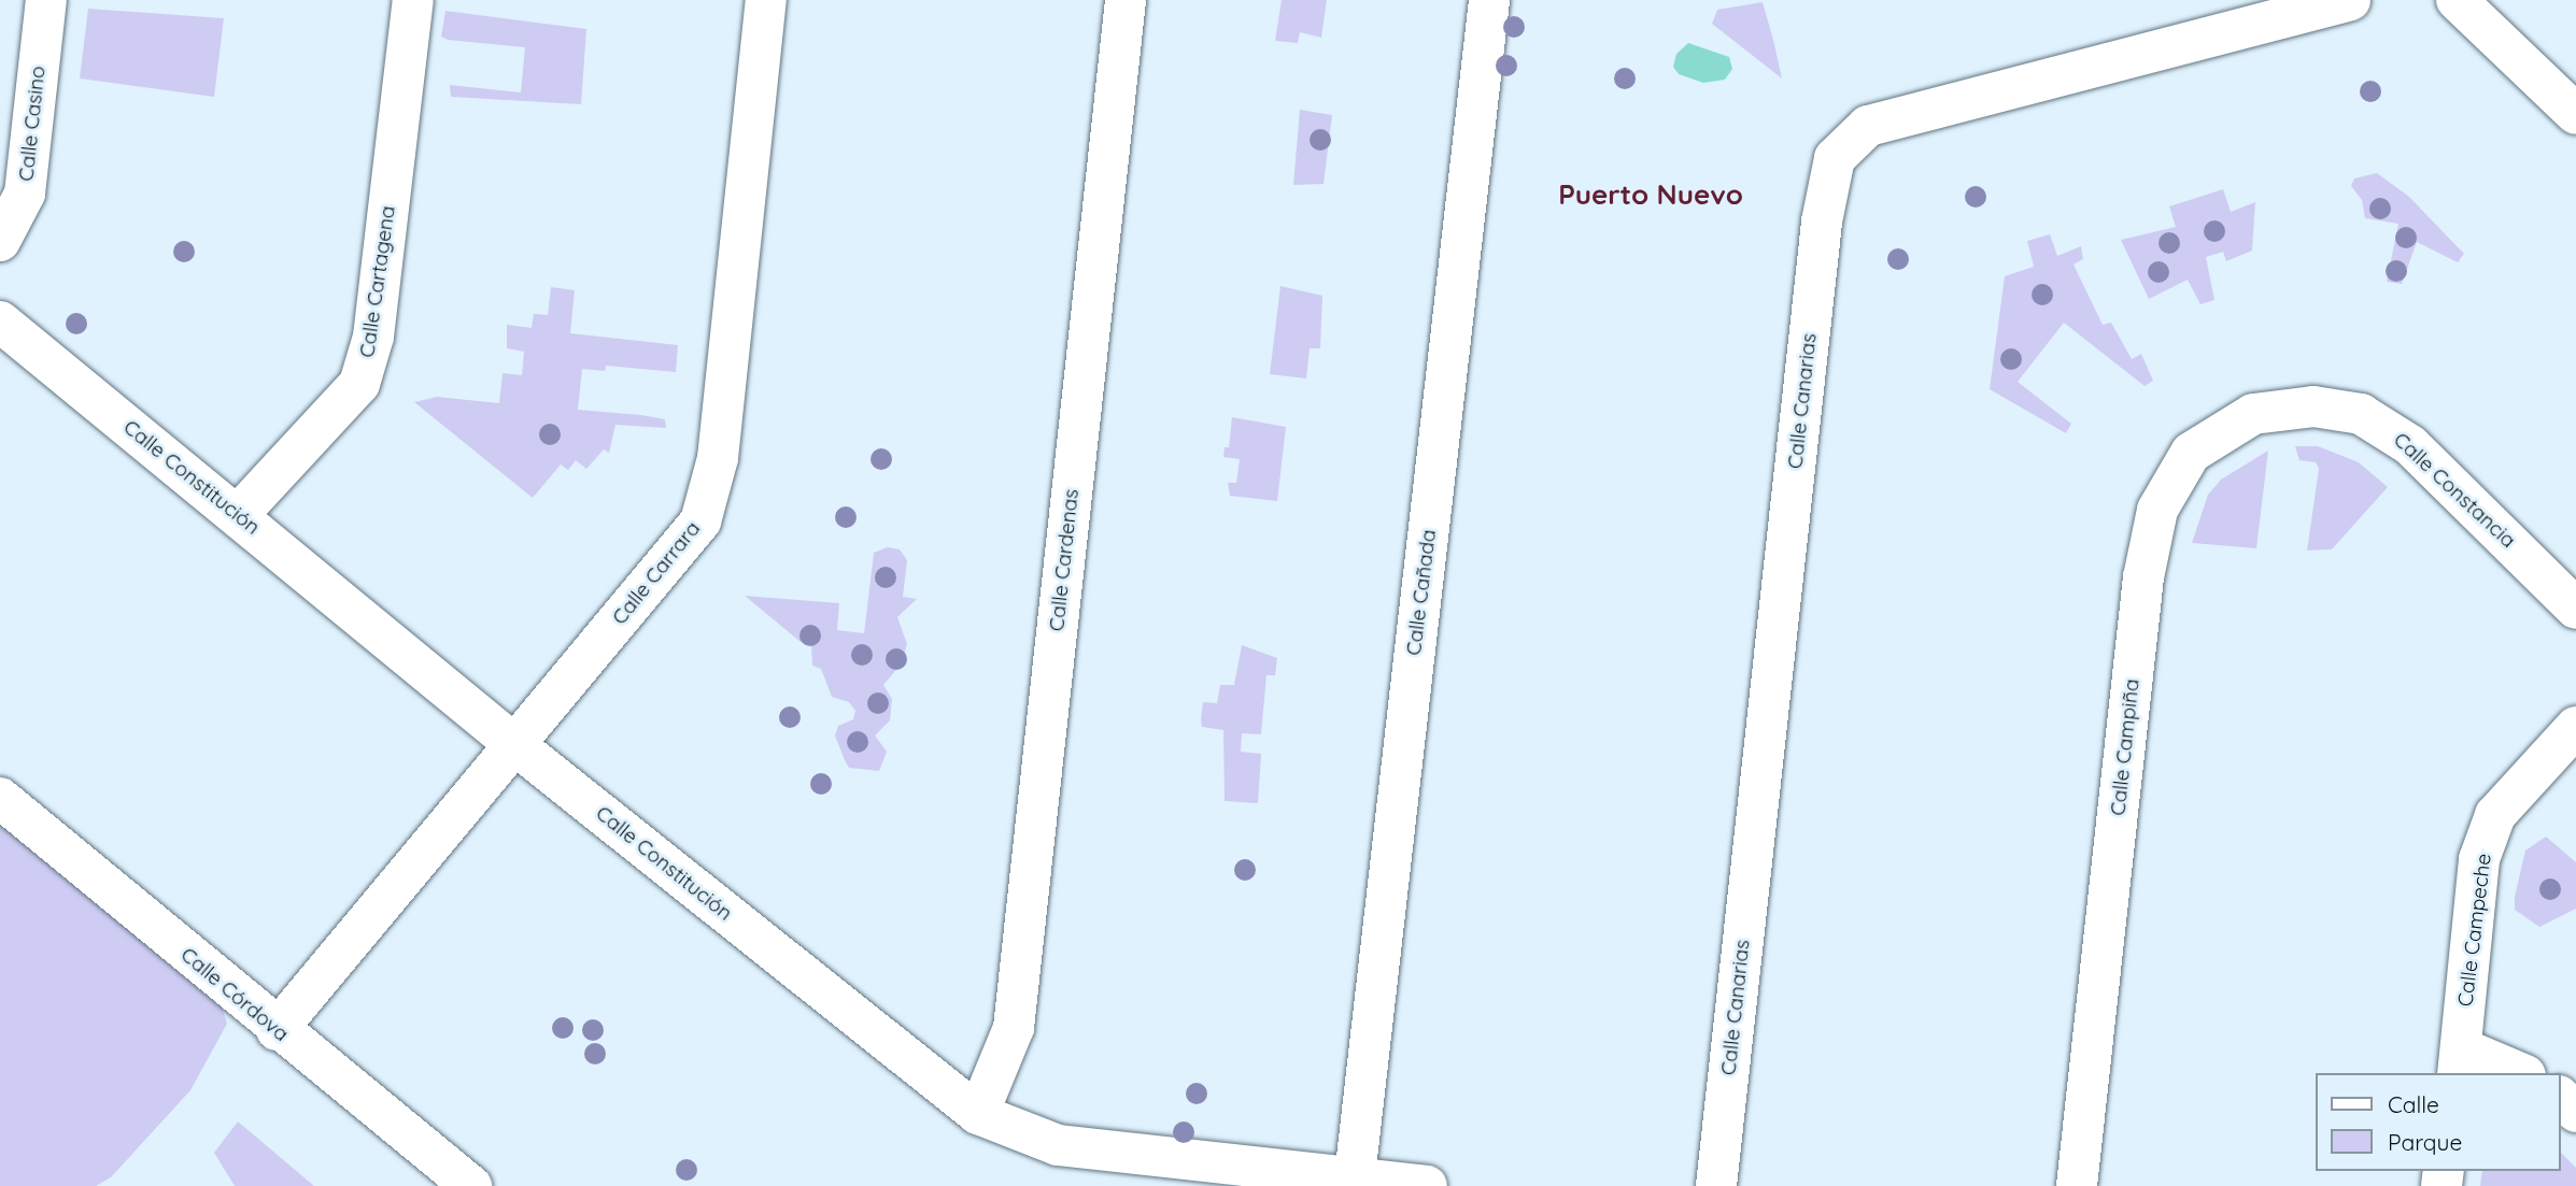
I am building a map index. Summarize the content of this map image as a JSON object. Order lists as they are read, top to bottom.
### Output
{
  "streets": {
    "street": [
      "Calle Casino",
      "Calle Cartagena",
      "Calle Canarias",
      "Calle Constitución",
      "Calle Constancia",
      "Calle Cardenas",
      "Calle Carrara",
      "Calle Cañada",
      "Calle Campiña",
      "Calle Campeche",
      "Calle Córdova"
    ]
  },
  "crossings": [
    ["Calle Cartagena", "Calle Constitución"],
    ["Calle Constitución", "Calle Cardenas"],
    ["Calle Constitución", "Calle Carrara"],
    ["Calle Constitución", "Calle Cañada"],
    ["Calle Constancia", "Calle Campiña"],
    ["Calle Carrara", "Calle Córdova"]
  ],
  "districts": ["Puerto Nuevo"],
  "legend": ["Calle", "Parque"]
}
